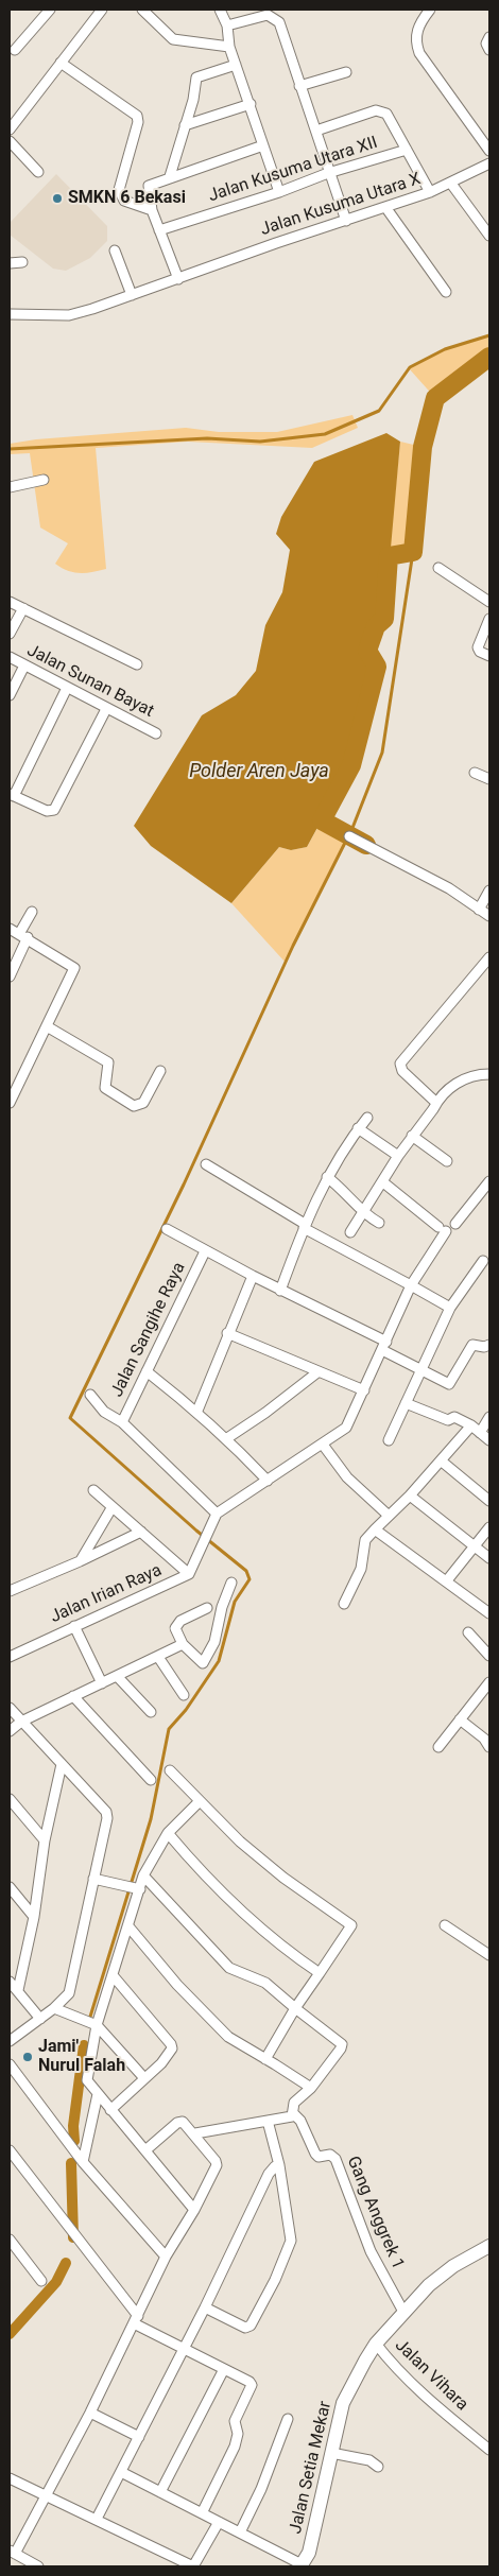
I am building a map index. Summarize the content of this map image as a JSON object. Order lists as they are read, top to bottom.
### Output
{
  "streets": {
    "street": [
      "Jalan Kusuma Utara XII",
      "Jalan Kusuma Utara X",
      "Jalan Sunan Bayat",
      "Jalan Sangihe Raya",
      "Jalan Irian Raya",
      "Gang Anggrek 1",
      "Jalan Vihara",
      "Jalan Setia Mekar"
    ]
  },
  "crossings": [
    ["Gang Anggrek 1", "Jalan Setia Mekar"],
    ["Jalan Vihara", "Jalan Setia Mekar"]
  ],
  "water": ["Polder Aren Jaya"],
  "places": ["SMKN 6 Bekasi", "Jami' Nurul Falah"]
}
